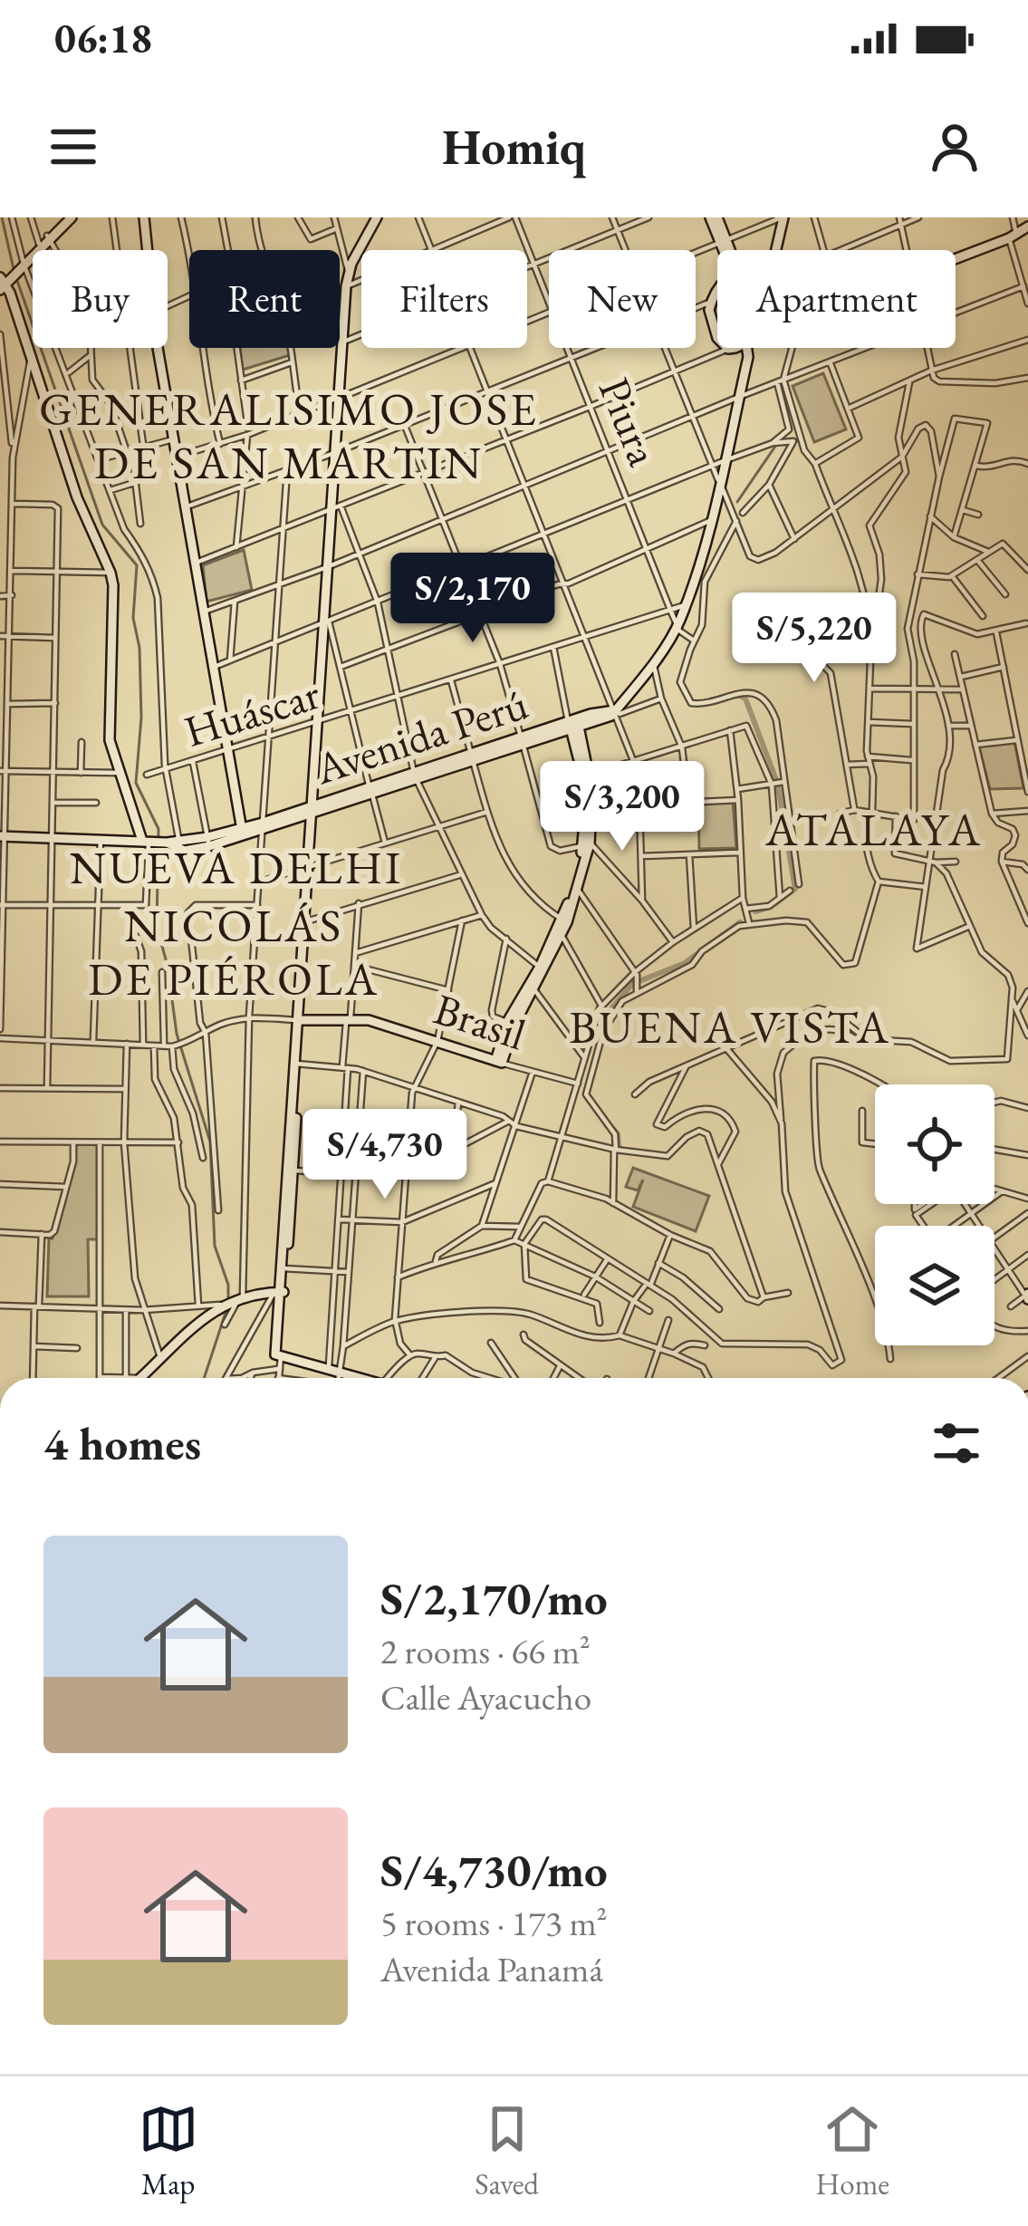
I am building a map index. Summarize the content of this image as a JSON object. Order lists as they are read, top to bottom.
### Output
{
  "streets": {
    "street": [
      "Piura",
      "Huáscar",
      "Avenida Perú",
      "Brasil"
    ]
  },
  "crossings": [
    ["Piura", "Huáscar"]
  ],
  "districts": [
    "GENERALISIMO JOSE DE SAN MARTIN",
    "ATALAYA",
    "NUEVA DELHI",
    "NICOLÁS DE PIÉROLA",
    "BUENA VISTA"
  ],
  "page": {
    "status": "06:18",
    "header": "Homiq",
    "chip": [
      "Buy",
      "Rent",
      "Filters",
      "New",
      "Apartment"
    ],
    "price": [
      "S/2,170",
      "S/5,220",
      "S/3,200",
      "S/4,730"
    ],
    "heading": "4 homes",
    "list": [
      {
        "name": "S/2,170/mo",
        "note": "2 rooms · 66 m² · Calle Ayacucho"
      },
      {
        "name": "S/4,730/mo",
        "note": "5 rooms · 173 m² · Avenida Panamá"
      }
    ],
    "tabs": ["Map", "Saved", "Home"]
  }
}
